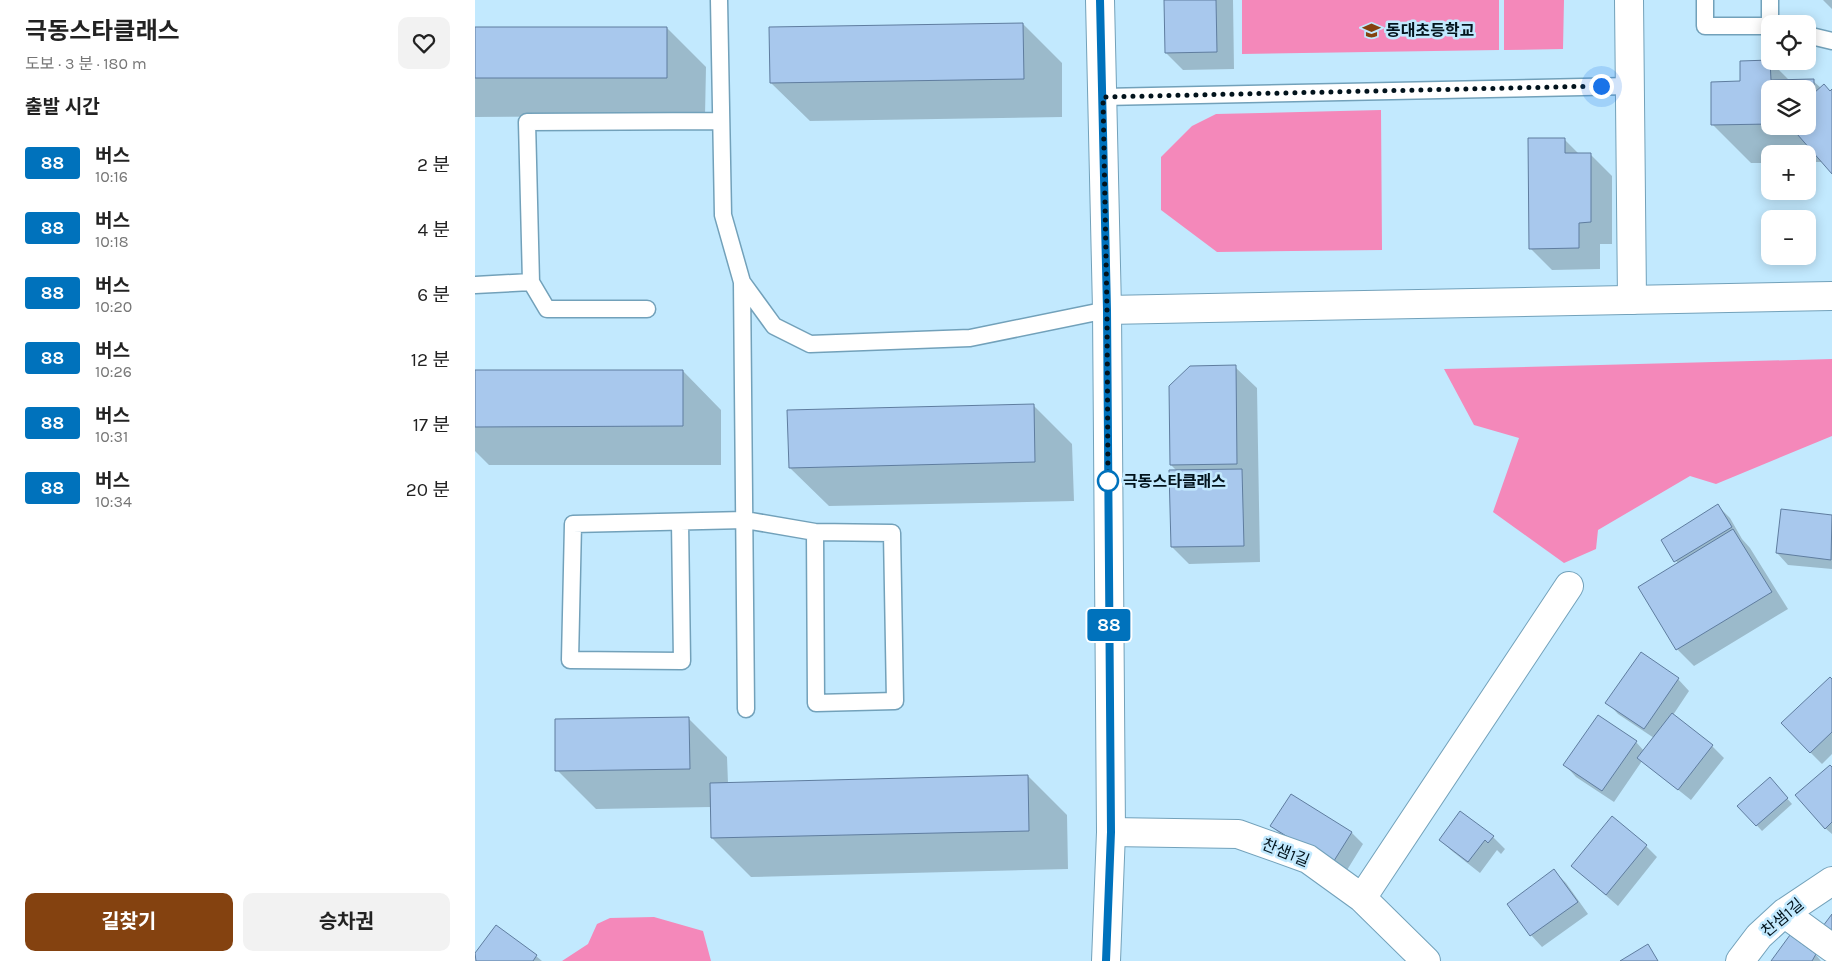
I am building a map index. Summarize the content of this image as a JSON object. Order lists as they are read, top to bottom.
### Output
{
  "streets": {
    "street": ["찬샘1길"]
  },
  "places": {
    "school or university": ["동대초등학교"],
    "other": ["극동스타클래스"]
  },
  "lines": ["bus line 88"],
  "page": {
    "heading": [
      ["극동스타클래스", "도보 · 3 분 · 180 m"],
      "출발 시간"
    ],
    "on_map": "88",
    "map_buttons": ["+", "−"],
    "list": [
      {
        "mark": "88",
        "name": "버스",
        "note": "10:16",
        "value": "2 분"
      },
      {
        "mark": "88",
        "name": "버스",
        "note": "10:18",
        "value": "4 분"
      },
      {
        "mark": "88",
        "name": "버스",
        "note": "10:20",
        "value": "6 분"
      },
      {
        "mark": "88",
        "name": "버스",
        "note": "10:26",
        "value": "12 분"
      },
      {
        "mark": "88",
        "name": "버스",
        "note": "10:31",
        "value": "17 분"
      },
      {
        "mark": "88",
        "name": "버스",
        "note": "10:34",
        "value": "20 분"
      }
    ],
    "buttons": ["길찾기", "승차권"]
  }
}
